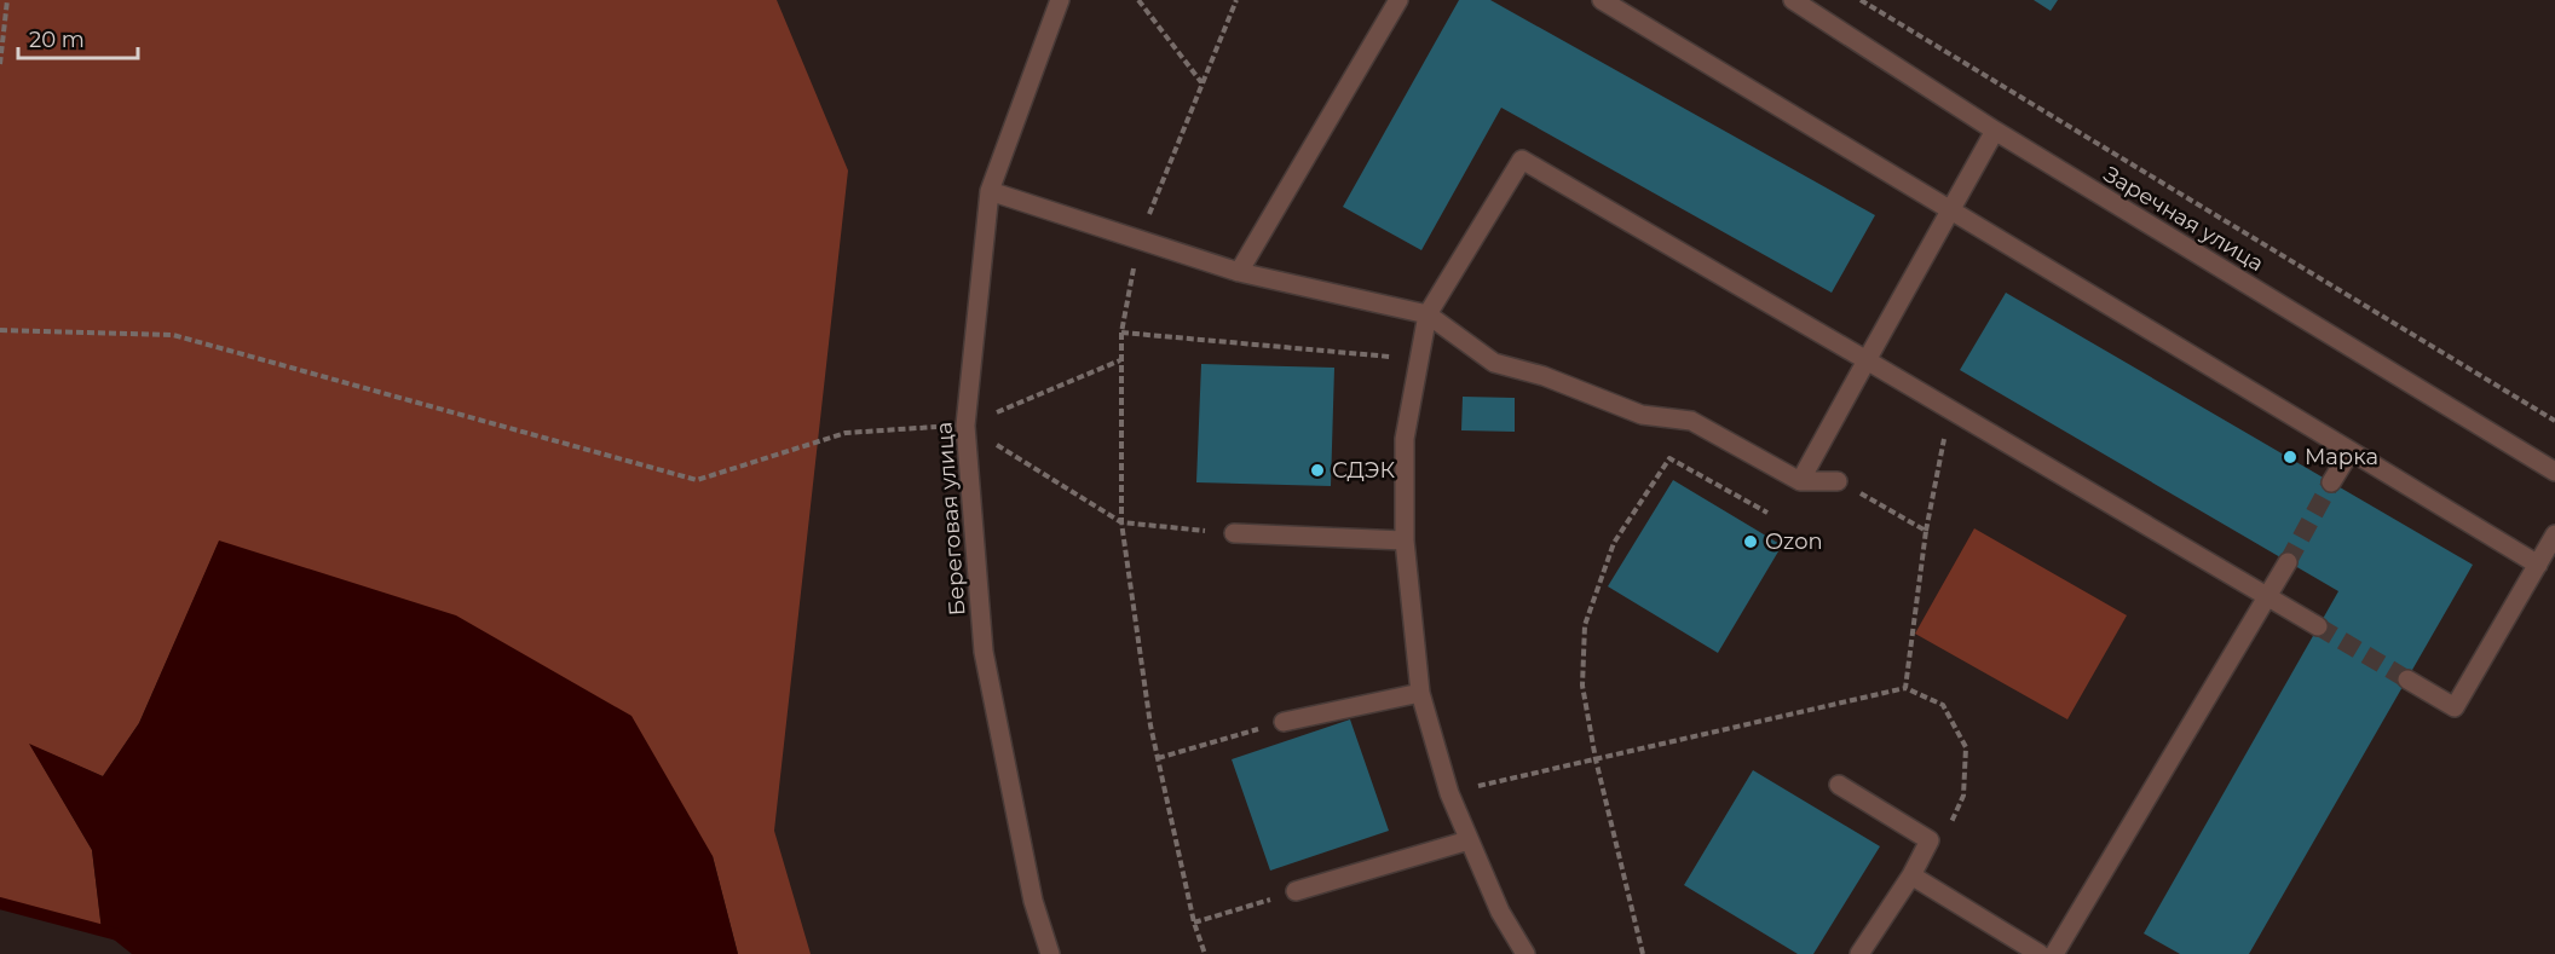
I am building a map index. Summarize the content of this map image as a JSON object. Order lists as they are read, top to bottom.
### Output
{
  "streets": {
    "street": ["Заречная улица", "Береговая улица"]
  },
  "places": ["Марка", "СДЭК", "Ozon"],
  "scale_bar": "20 m"
}
